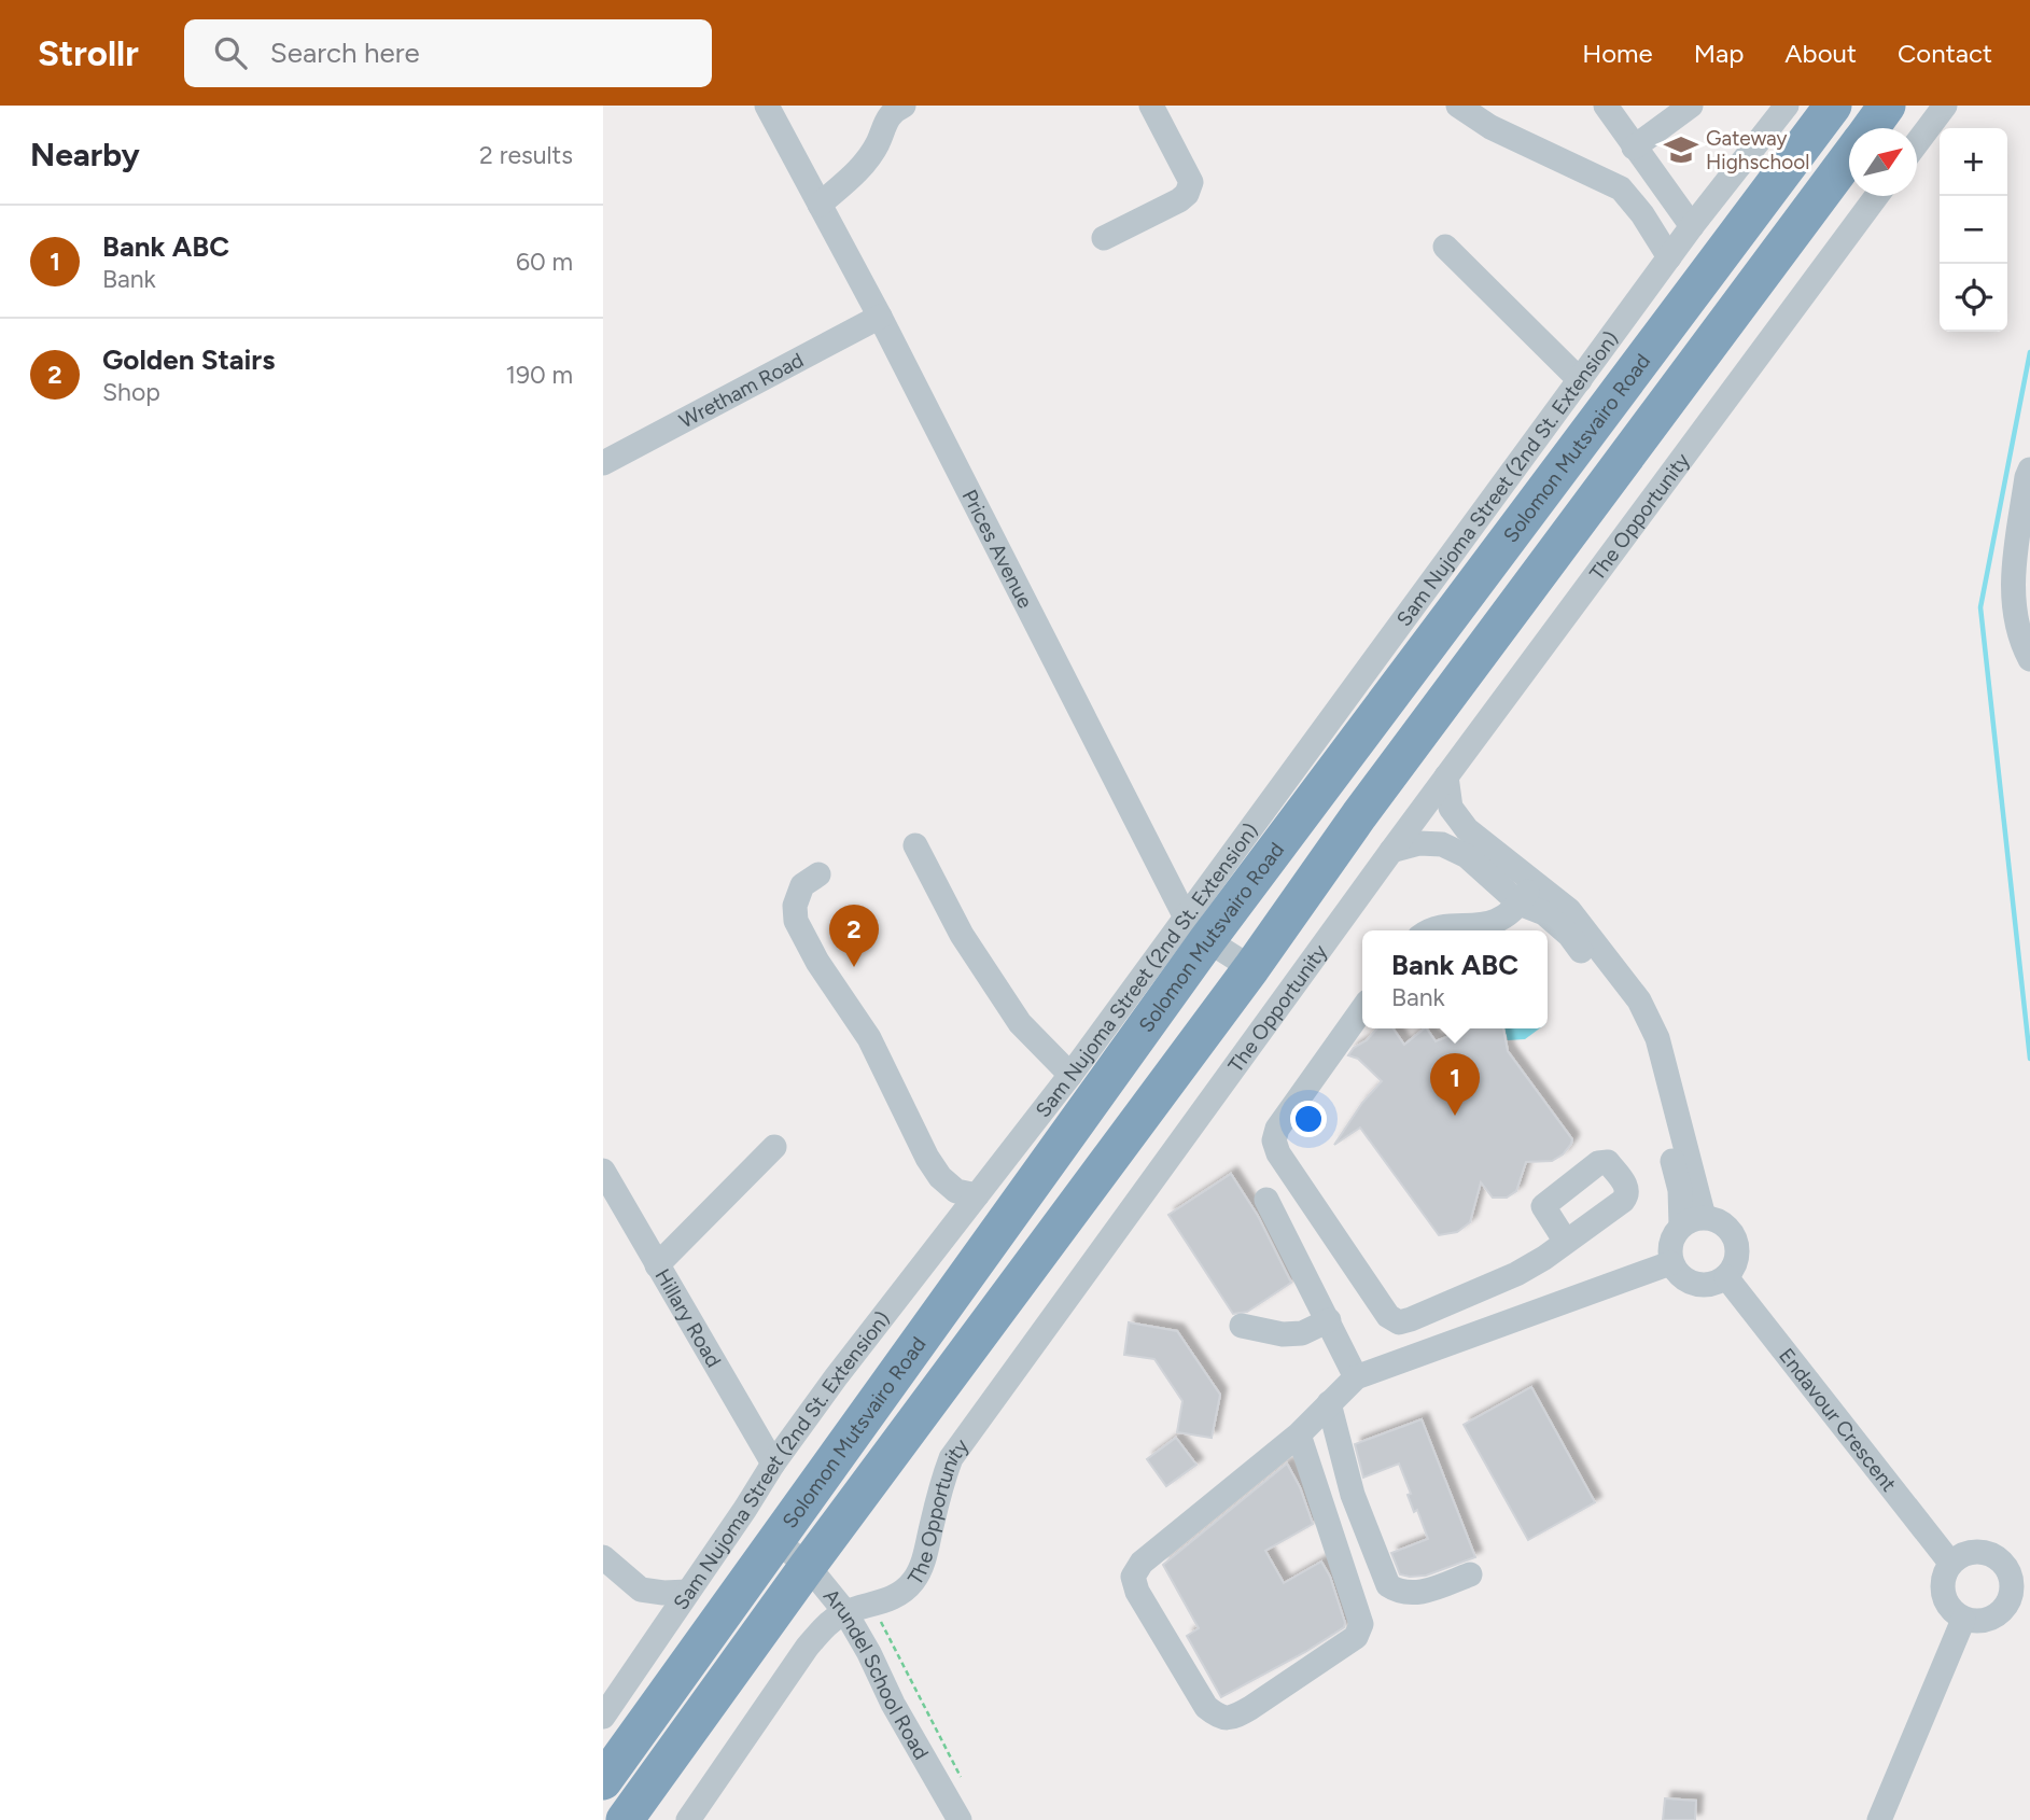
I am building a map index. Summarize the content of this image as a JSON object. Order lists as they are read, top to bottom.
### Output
{
  "streets": {
    "highway": ["Solomon Mutsvairo Road"],
    "street": [
      "Wretham Road",
      "Sam Nujoma Street (2nd St. Extension)",
      "The Opportunity",
      "Prices Avenue",
      "Hillary Road",
      "Endavour Crescent",
      "Arundel School Road"
    ]
  },
  "crossings": [
    ["Wretham Road", "Prices Avenue"],
    ["Solomon Mutsvairo Road", "Sam Nujoma Street (2nd St. Extension)"],
    ["Solomon Mutsvairo Road", "Prices Avenue"],
    ["Solomon Mutsvairo Road", "Arundel School Road"],
    ["Sam Nujoma Street (2nd St. Extension)", "Prices Avenue"],
    ["Sam Nujoma Street (2nd St. Extension)", "Hillary Road"],
    ["The Opportunity", "Arundel School Road"]
  ],
  "places": {
    "school or university": ["Gateway Highschool"]
  },
  "north": "top right",
  "page": {
    "header": "Strollr",
    "search": "Search here",
    "nav": [
      "Home",
      "Map",
      "About",
      "Contact"
    ],
    "heading": ["Nearby", "2 results"],
    "map_buttons": ["+", "−"],
    "list": [
      {
        "mark": "1",
        "name": "Bank ABC",
        "note": "Bank",
        "value": "60 m"
      },
      {
        "mark": "2",
        "name": "Golden Stairs",
        "note": "Shop",
        "value": "190 m"
      }
    ],
    "pins": ["2", "1"],
    "popup": ["Bank ABC", "Bank"]
  }
}
